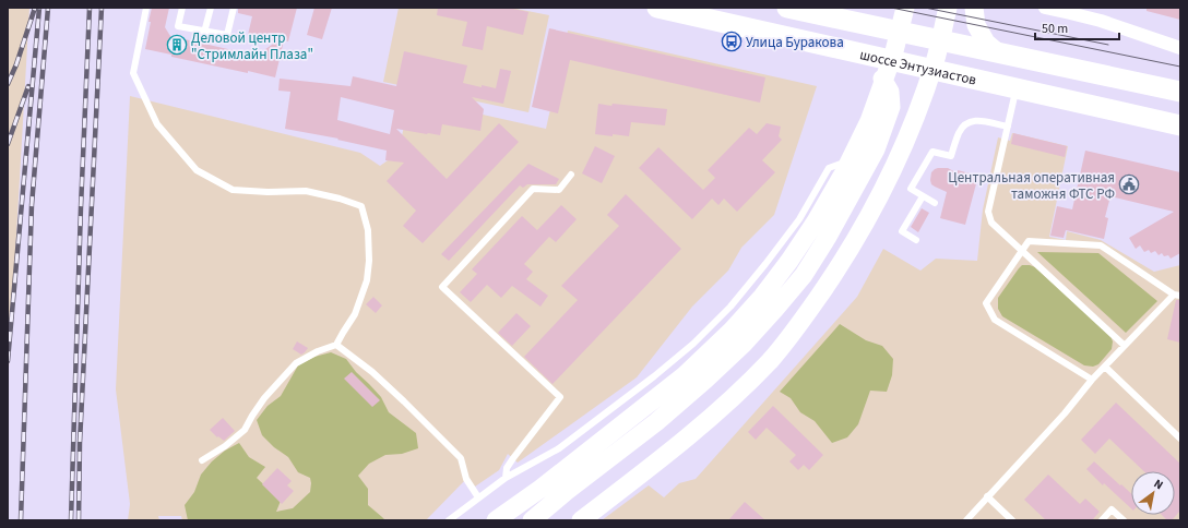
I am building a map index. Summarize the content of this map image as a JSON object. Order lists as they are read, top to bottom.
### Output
{
  "streets": {
    "main road": ["шоссе Энтузиастов"]
  },
  "places": {
    "bus stop": ["Улица Буракова"],
    "building": ["Деловой центр \"Стримлайн Плаза\""],
    "public building": ["Центральная оперативная таможня ФТС РФ"]
  },
  "scale_bar": "50 m",
  "north": "top right"
}
